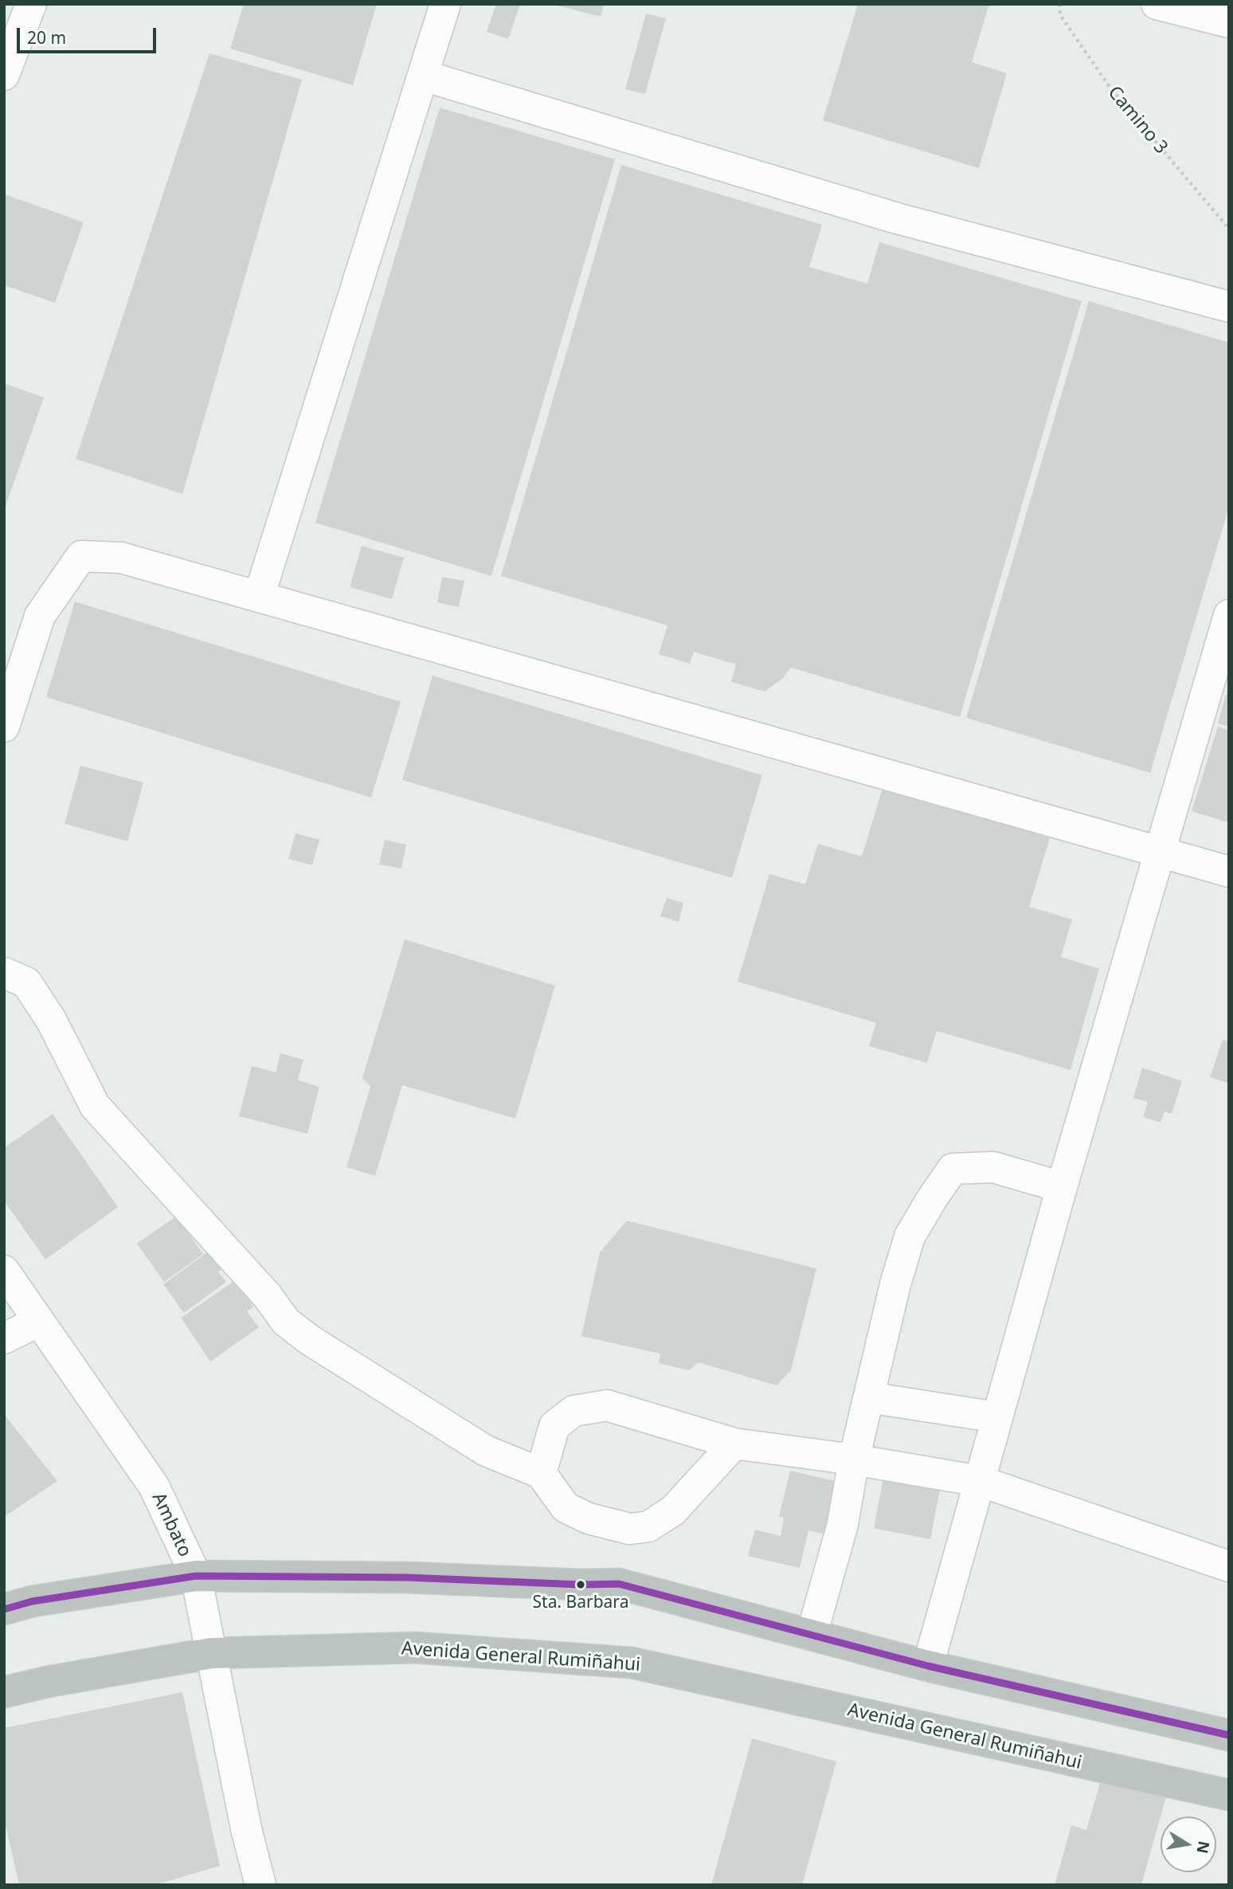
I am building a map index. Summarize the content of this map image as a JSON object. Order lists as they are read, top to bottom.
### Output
{
  "streets": {
    "highway": ["Avenida General Rumiñahui"],
    "street": ["Ambato"],
    "path": ["Camino 3"]
  },
  "crossings": [
    ["Ambato", "Avenida General Rumiñahui"]
  ],
  "places": ["Sta. Barbara"],
  "scale_bar": "20 m",
  "north": "right"
}
